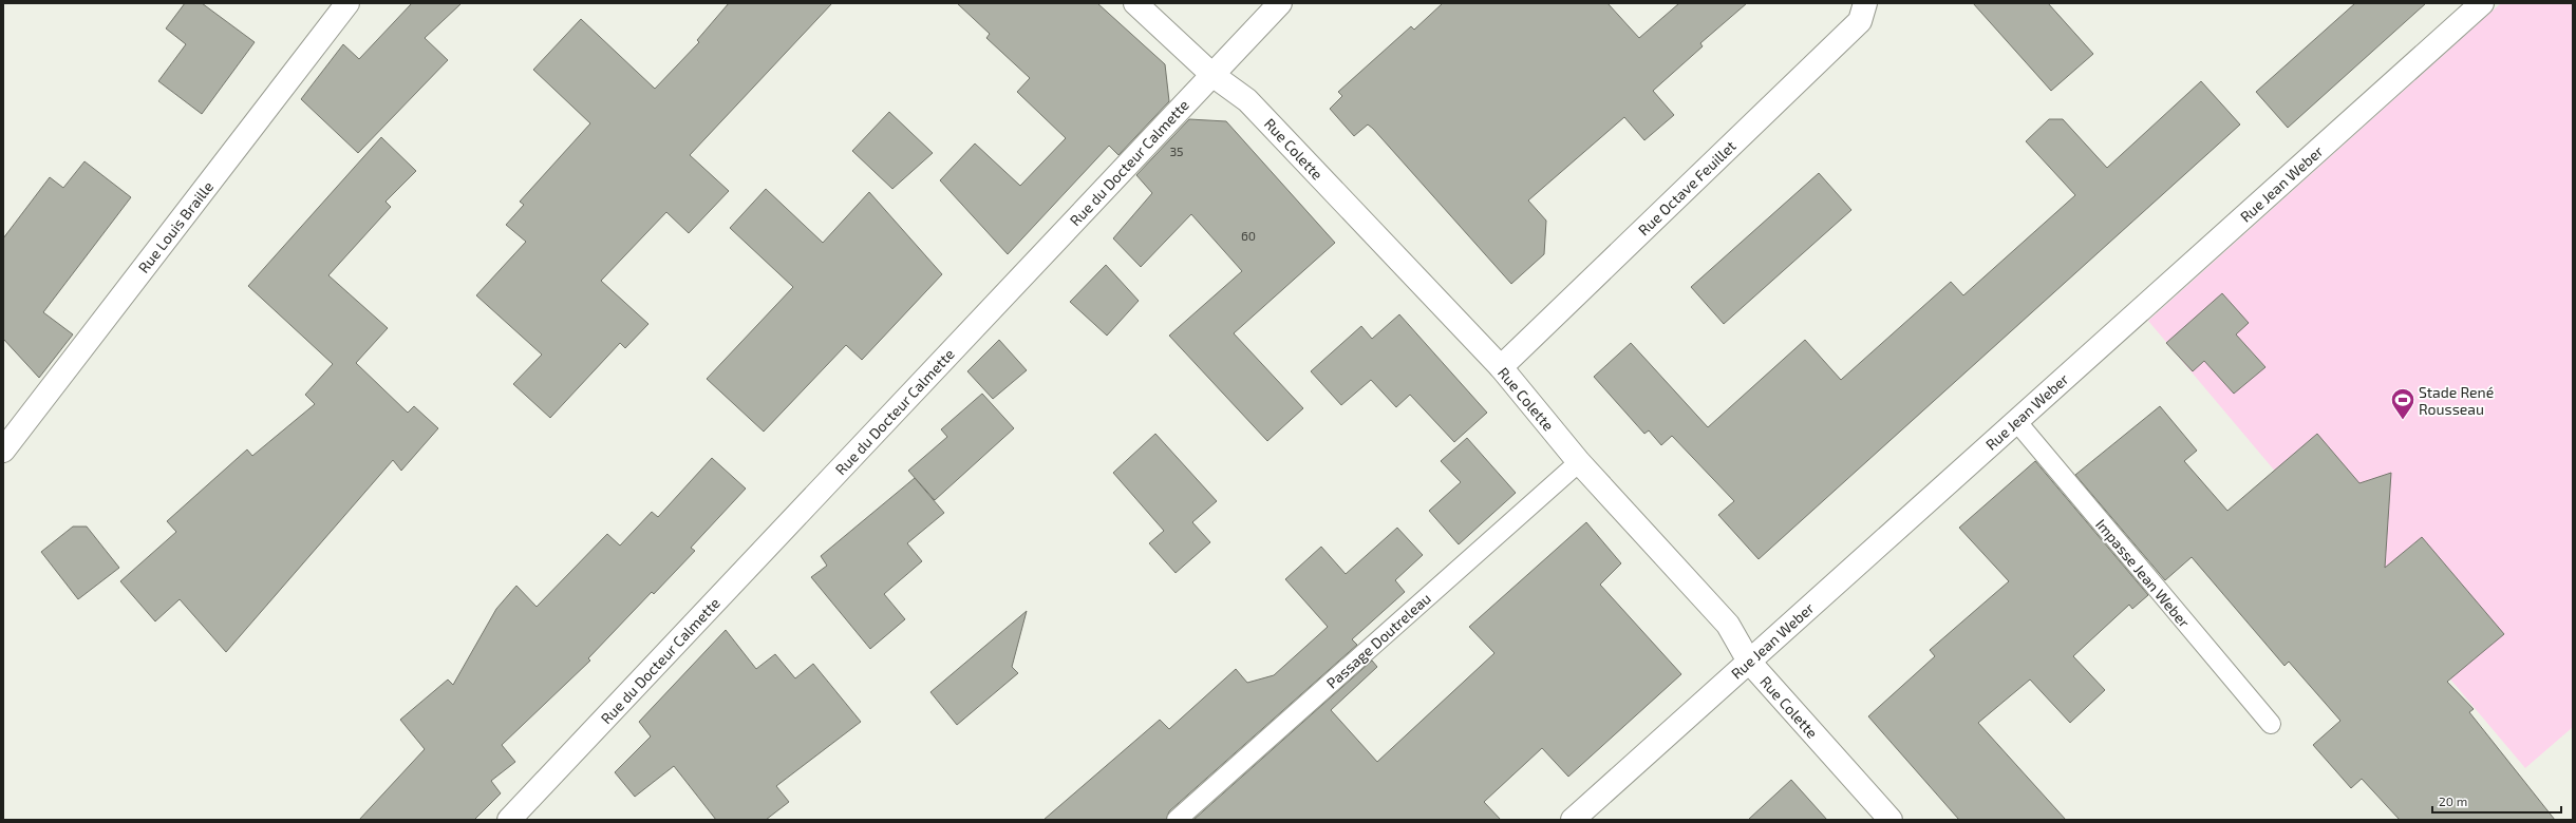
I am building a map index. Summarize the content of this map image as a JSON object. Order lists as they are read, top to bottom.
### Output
{
  "streets": {
    "street": [
      "Rue Colette",
      "Rue du Docteur Calmette",
      "Rue Jean Weber",
      "Rue Octave Feuillet",
      "Rue Louis Braille"
    ],
    "lane": ["Impasse Jean Weber", "Passage Doutreleau"]
  },
  "crossings": [
    ["Rue Colette", "Rue du Docteur Calmette"],
    ["Rue Colette", "Rue Jean Weber"],
    ["Rue Colette", "Rue Octave Feuillet"],
    ["Rue Colette", "Passage Doutreleau"],
    ["Rue Jean Weber", "Impasse Jean Weber"]
  ],
  "places": {
    "sports": ["Stade René Rousseau"]
  },
  "house_numbers": ["35", "60"],
  "scale_bar": "20 m"
}
